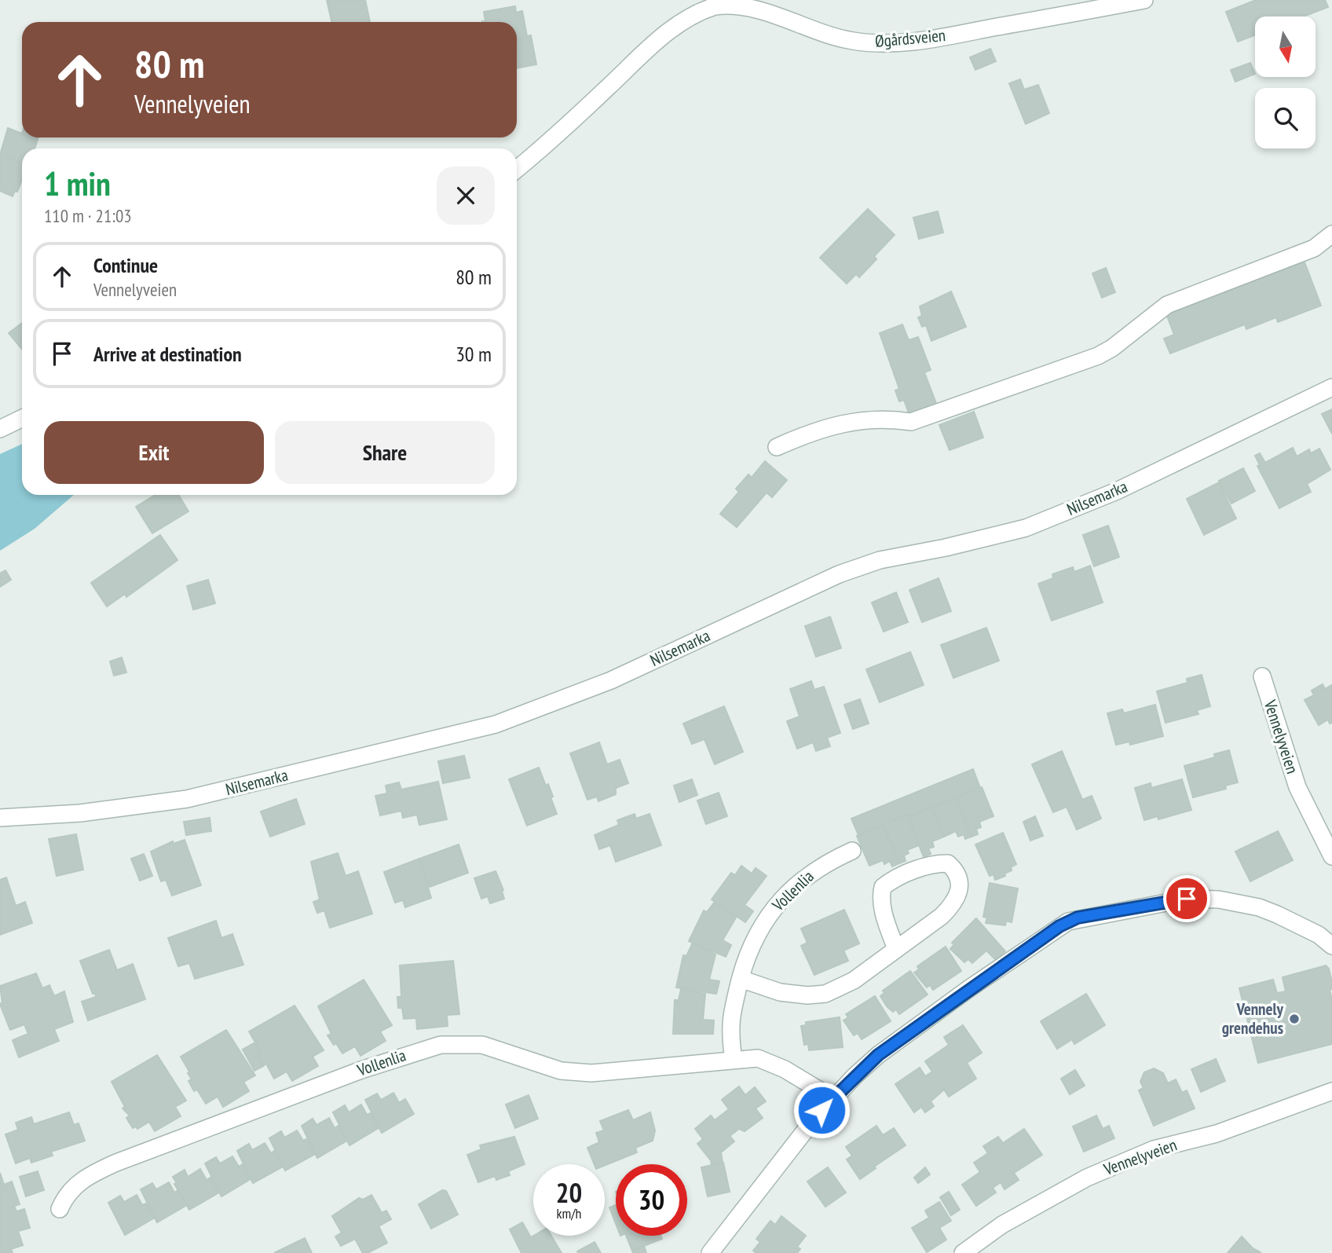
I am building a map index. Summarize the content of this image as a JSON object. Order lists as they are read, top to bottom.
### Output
{
  "streets": {
    "street": [
      "Øgårdsveien",
      "Nilsemarka",
      "Vennelyveien",
      "Vollenlia"
    ]
  },
  "places": ["Vennely grendehus"],
  "north": "bottom",
  "page": {
    "turn": ["80 m", "Vennelyveien"],
    "heading": ["1 min", "110 m · 21:03"],
    "list": [
      {
        "name": "Continue",
        "note": "Vennelyveien",
        "value": "80 m"
      },
      {
        "name": "Arrive at destination",
        "value": "30 m"
      }
    ],
    "buttons": ["Exit", "Share"],
    "speed": "20 km/h",
    "limit": "30"
  }
}
